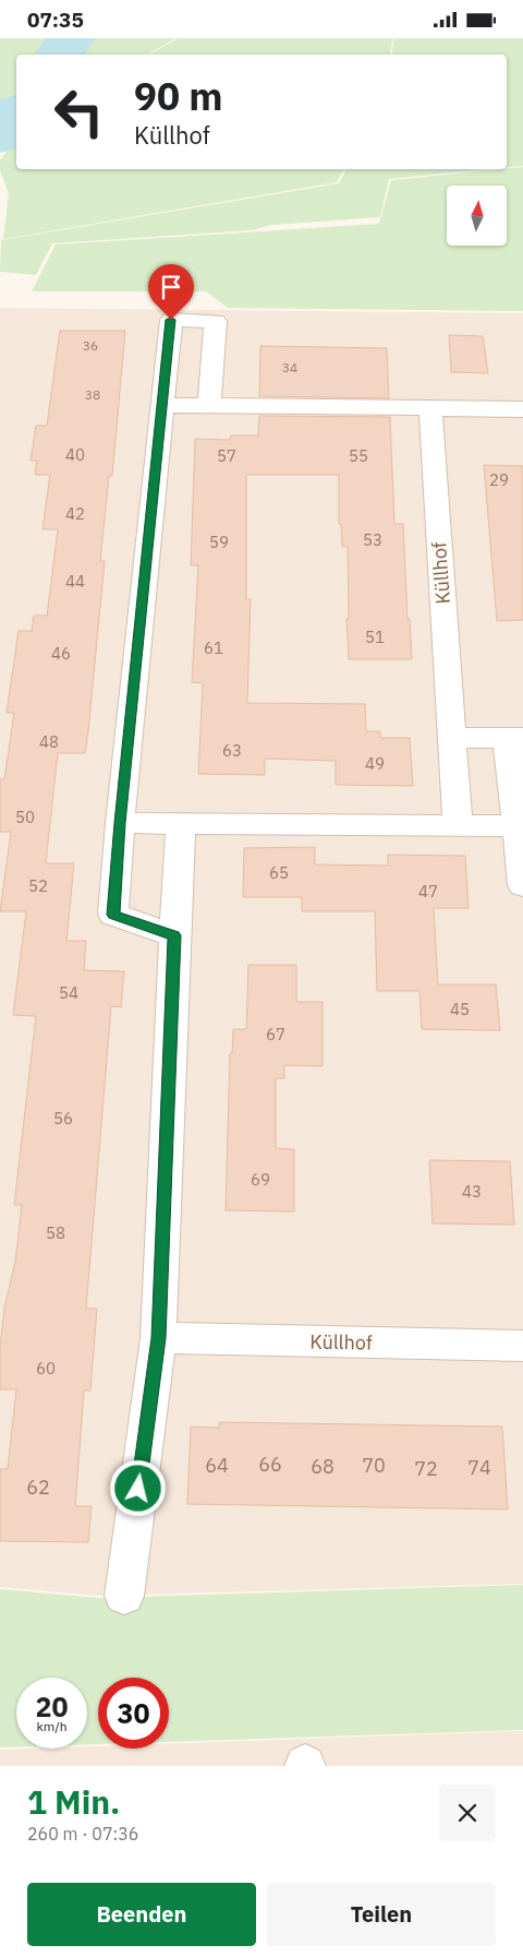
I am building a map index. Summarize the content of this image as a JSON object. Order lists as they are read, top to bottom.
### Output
{
  "streets": {
    "street": ["Küllhof"]
  },
  "house_numbers": [
    "36",
    "34",
    "38",
    "40",
    "57",
    "55",
    "29",
    "42",
    "53",
    "59",
    "44",
    "51",
    "61",
    "46",
    "48",
    "63",
    "49",
    "50",
    "65",
    "52",
    "47",
    "54",
    "45",
    "67",
    "56",
    "69",
    "43",
    "58",
    "60",
    "66",
    "64",
    "70",
    "68",
    "74",
    "72",
    "62"
  ],
  "north": "top",
  "page": {
    "status": "07:35",
    "turn": ["90 m", "Küllhof"],
    "speed": "20 km/h",
    "limit": "30",
    "heading": ["1 Min.", "260 m · 07:36"],
    "buttons": ["Beenden", "Teilen"]
  }
}
